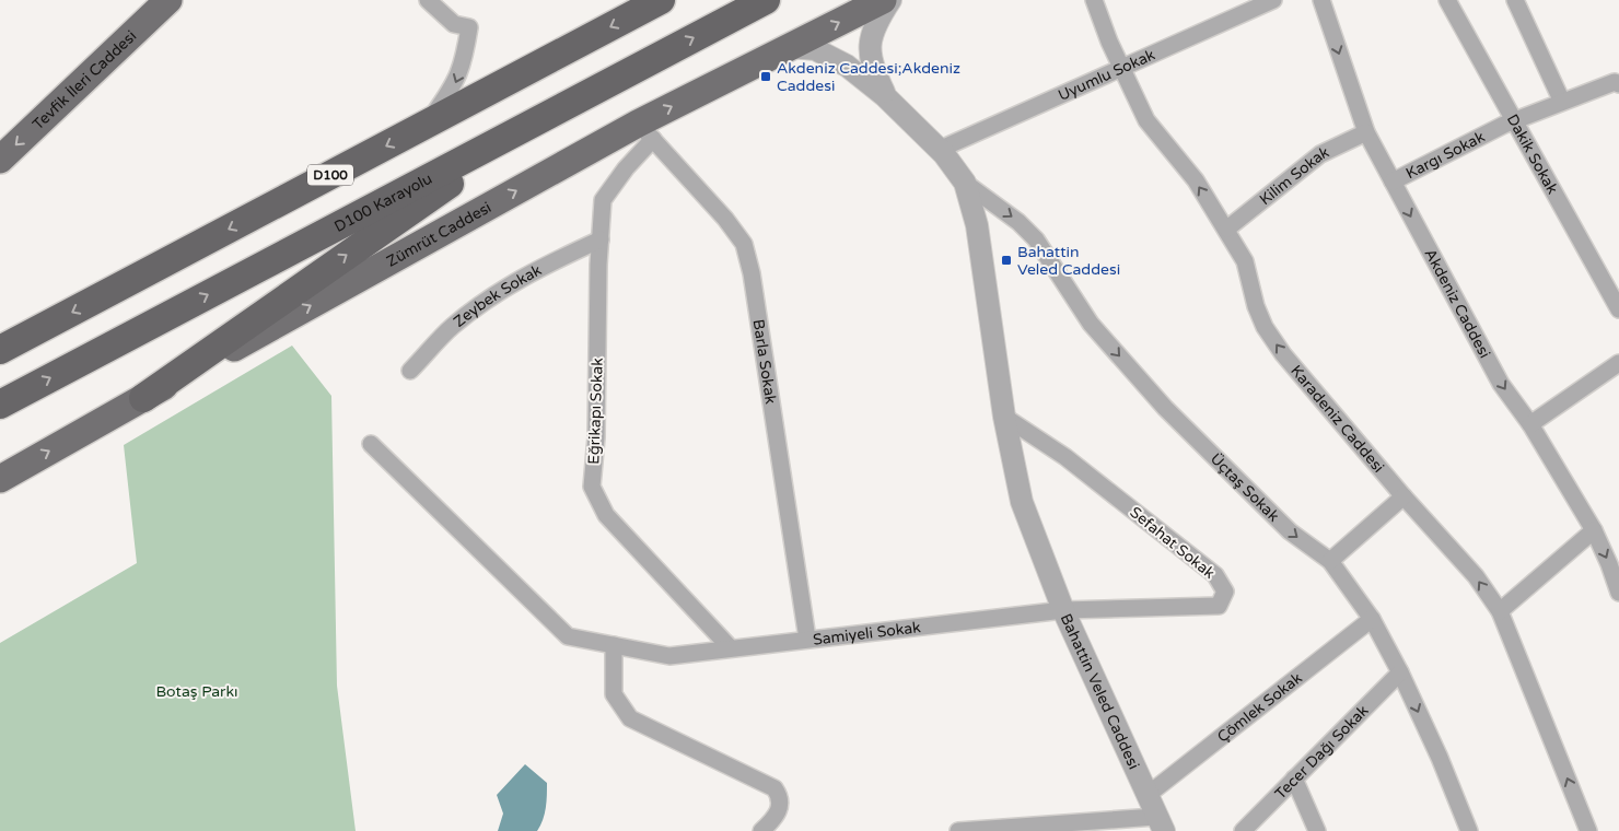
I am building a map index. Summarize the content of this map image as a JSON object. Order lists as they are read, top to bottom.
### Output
{
  "streets": {
    "highway": ["D100", "D100 Karayolu"],
    "main road": ["Tevfik İleri Caddesi", "Zümrüt Caddesi"],
    "street": [
      "Uyumlu Sokak",
      "Dakik Sokak",
      "Kargı Sokak",
      "Kilim Sokak",
      "Zeybek Sokak",
      "Akdeniz Caddesi",
      "Barla Sokak",
      "Eğrikapı Sokak",
      "Karadeniz Caddesi",
      "Üçtaş Sokak",
      "Sefahat Sokak",
      "Samiyeli Sokak",
      "Bahattin Veled Caddesi",
      "Çömlek Sokak",
      "Tecer Dağı Sokak"
    ]
  },
  "crossings": [
    ["Uyumlu Sokak", "Karadeniz Caddesi"],
    ["Uyumlu Sokak", "Bahattin Veled Caddesi"],
    ["Dakik Sokak", "Kargı Sokak"],
    ["Kargı Sokak", "Akdeniz Caddesi"],
    ["Kilim Sokak", "Akdeniz Caddesi"],
    ["Kilim Sokak", "Karadeniz Caddesi"],
    ["Zümrüt Caddesi", "Barla Sokak"],
    ["Zümrüt Caddesi", "Eğrikapı Sokak"],
    ["Zeybek Sokak", "Eğrikapı Sokak"],
    ["Barla Sokak", "Eğrikapı Sokak"],
    ["Barla Sokak", "Samiyeli Sokak"],
    ["Eğrikapı Sokak", "Samiyeli Sokak"],
    ["Üçtaş Sokak", "Bahattin Veled Caddesi"],
    ["Üçtaş Sokak", "Çömlek Sokak"],
    ["Üçtaş Sokak", "Tecer Dağı Sokak"],
    ["Sefahat Sokak", "Samiyeli Sokak"],
    ["Sefahat Sokak", "Bahattin Veled Caddesi"],
    ["Samiyeli Sokak", "Bahattin Veled Caddesi"],
    ["Bahattin Veled Caddesi", "Çömlek Sokak"]
  ],
  "one_way": [
    "Tevfik İleri Caddesi",
    "Zümrüt Caddesi",
    "Akdeniz Caddesi",
    "Karadeniz Caddesi",
    "Üçtaş Sokak"
  ],
  "parks": ["Botaş Parkı"],
  "places": {
    "transit": ["Akdeniz Caddesi;Akdeni̇z Caddesi̇", "Bahattin Veled Caddesi"]
  }
}
